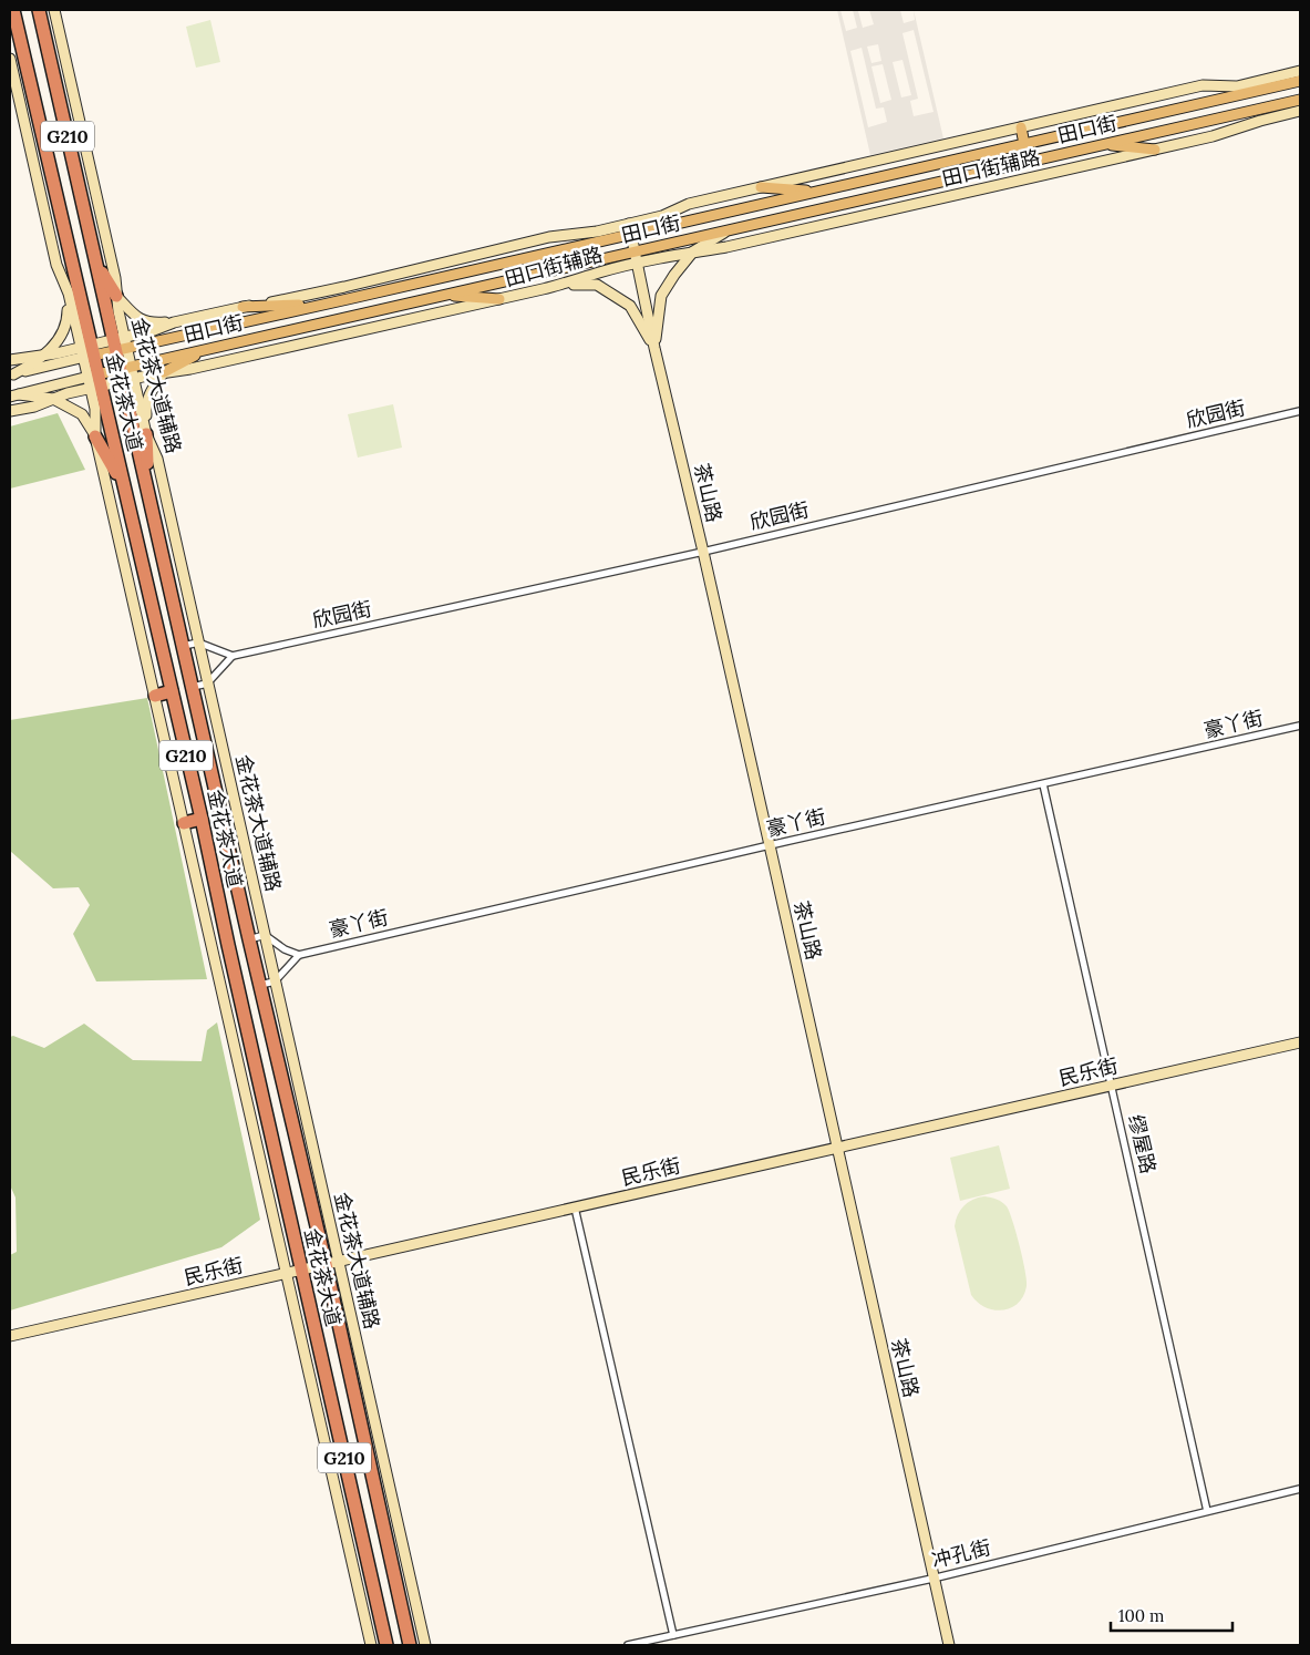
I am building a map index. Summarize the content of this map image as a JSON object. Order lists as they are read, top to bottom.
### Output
{
  "streets": {
    "highway": ["G210", "金花茶大道"],
    "main road": ["田口街"],
    "street": [
      "田口街辅路",
      "金花茶大道辅路",
      "欣园街",
      "茶山路",
      "豪丫街",
      "民乐街",
      "缪屋路",
      "冲孔街"
    ]
  },
  "crossings": [
    ["田口街", "田口街辅路"],
    ["田口街", "金花茶大道辅路"],
    ["田口街", "金花茶大道"],
    ["田口街", "茶山路"],
    ["田口街辅路", "金花茶大道辅路"],
    ["田口街辅路", "金花茶大道"],
    ["田口街辅路", "茶山路"],
    ["金花茶大道辅路", "金花茶大道"],
    ["金花茶大道辅路", "民乐街"],
    ["金花茶大道", "民乐街"],
    ["欣园街", "茶山路"],
    ["茶山路", "豪丫街"],
    ["茶山路", "民乐街"],
    ["茶山路", "冲孔街"],
    ["豪丫街", "缪屋路"],
    ["民乐街", "缪屋路"],
    ["缪屋路", "冲孔街"]
  ],
  "scale_bar": "100 m"
}
